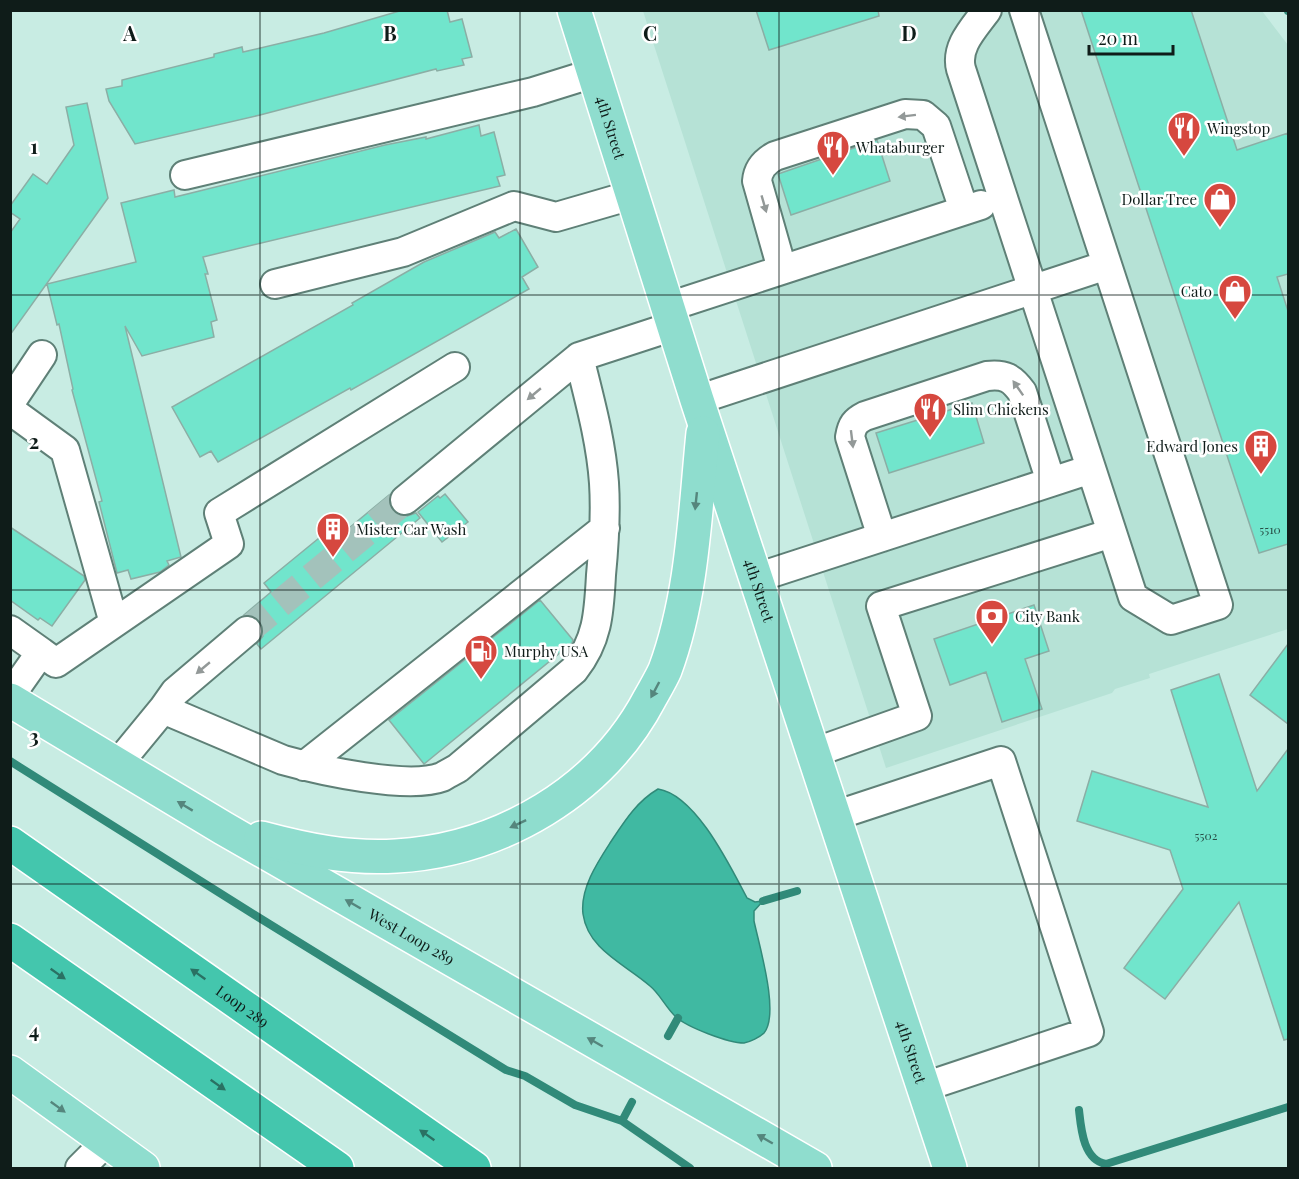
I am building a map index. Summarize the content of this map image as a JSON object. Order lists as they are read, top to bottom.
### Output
{
  "streets": {
    "highway": ["Loop 289"],
    "main road": ["4th Street", "West Loop 289"]
  },
  "one_way": ["West Loop 289"],
  "places": {
    "restaurant": ["Wingstop", "Whataburger", "Slim Chickens"],
    "shop": ["Dollar Tree", "Cato"],
    "building": ["Edward Jones", "Mister Car Wash"],
    "bank": ["City Bank"],
    "fuel station": ["Murphy USA"]
  },
  "house_numbers": ["5510", "5502"],
  "scale_bar": "20 m",
  "grid": {
    "columns": [
      "A",
      "B",
      "C",
      "D"
    ],
    "rows": [
      "1",
      "2",
      "3",
      "4"
    ]
  }
}
